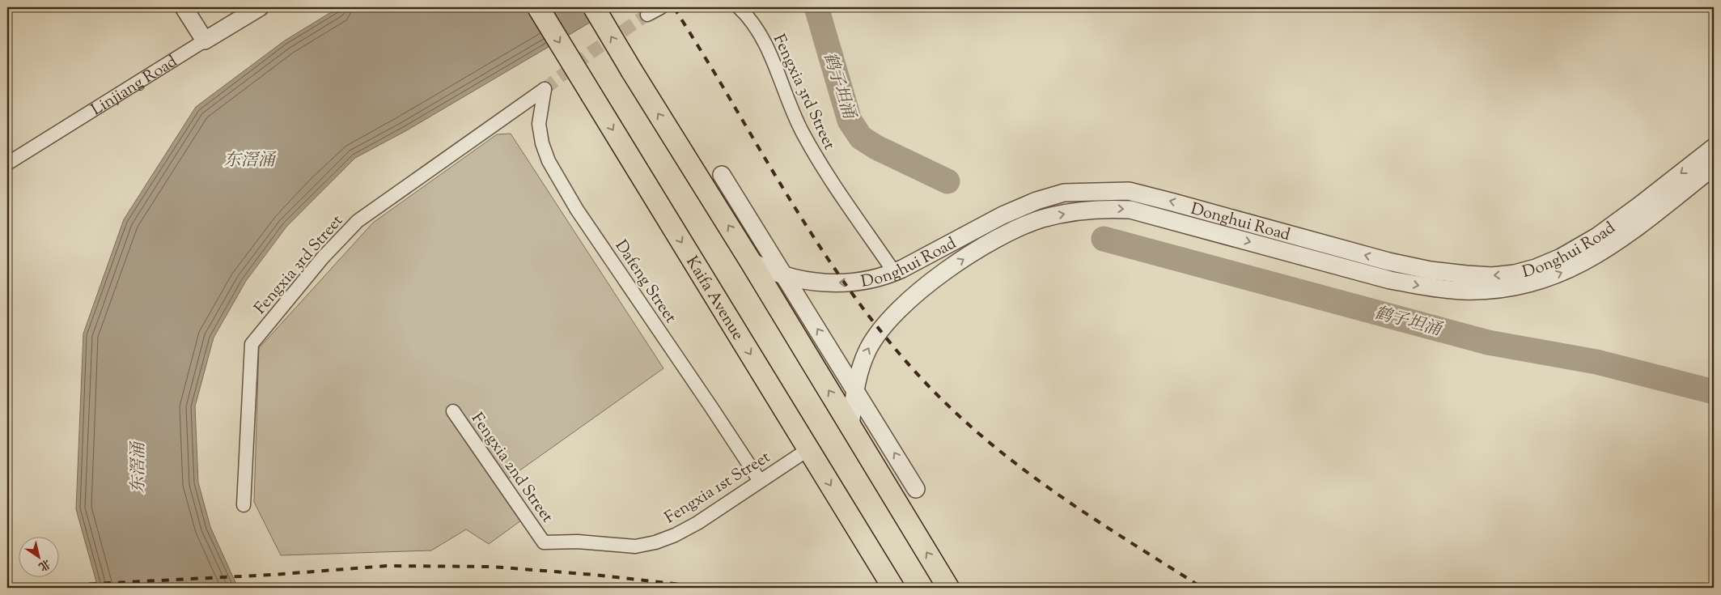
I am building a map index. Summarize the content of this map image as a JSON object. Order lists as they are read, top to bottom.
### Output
{
  "streets": {
    "main road": ["Kaifa Avenue"],
    "street": [
      "Linjiang Road",
      "Fengxia 3rd Street",
      "Donghui Road",
      "Dafeng Street",
      "Fengxia 2nd Street",
      "Fengxia 1st Street"
    ]
  },
  "crossings": [
    ["Fengxia 3rd Street", "Donghui Road"],
    ["Fengxia 3rd Street", "Dafeng Street"],
    ["Dafeng Street", "Fengxia 1st Street"],
    ["Kaifa Avenue", "Fengxia 1st Street"],
    ["Fengxia 2nd Street", "Fengxia 1st Street"]
  ],
  "water": ["鹤子坦涌", "东滘涌"],
  "north": "bottom right"
}
